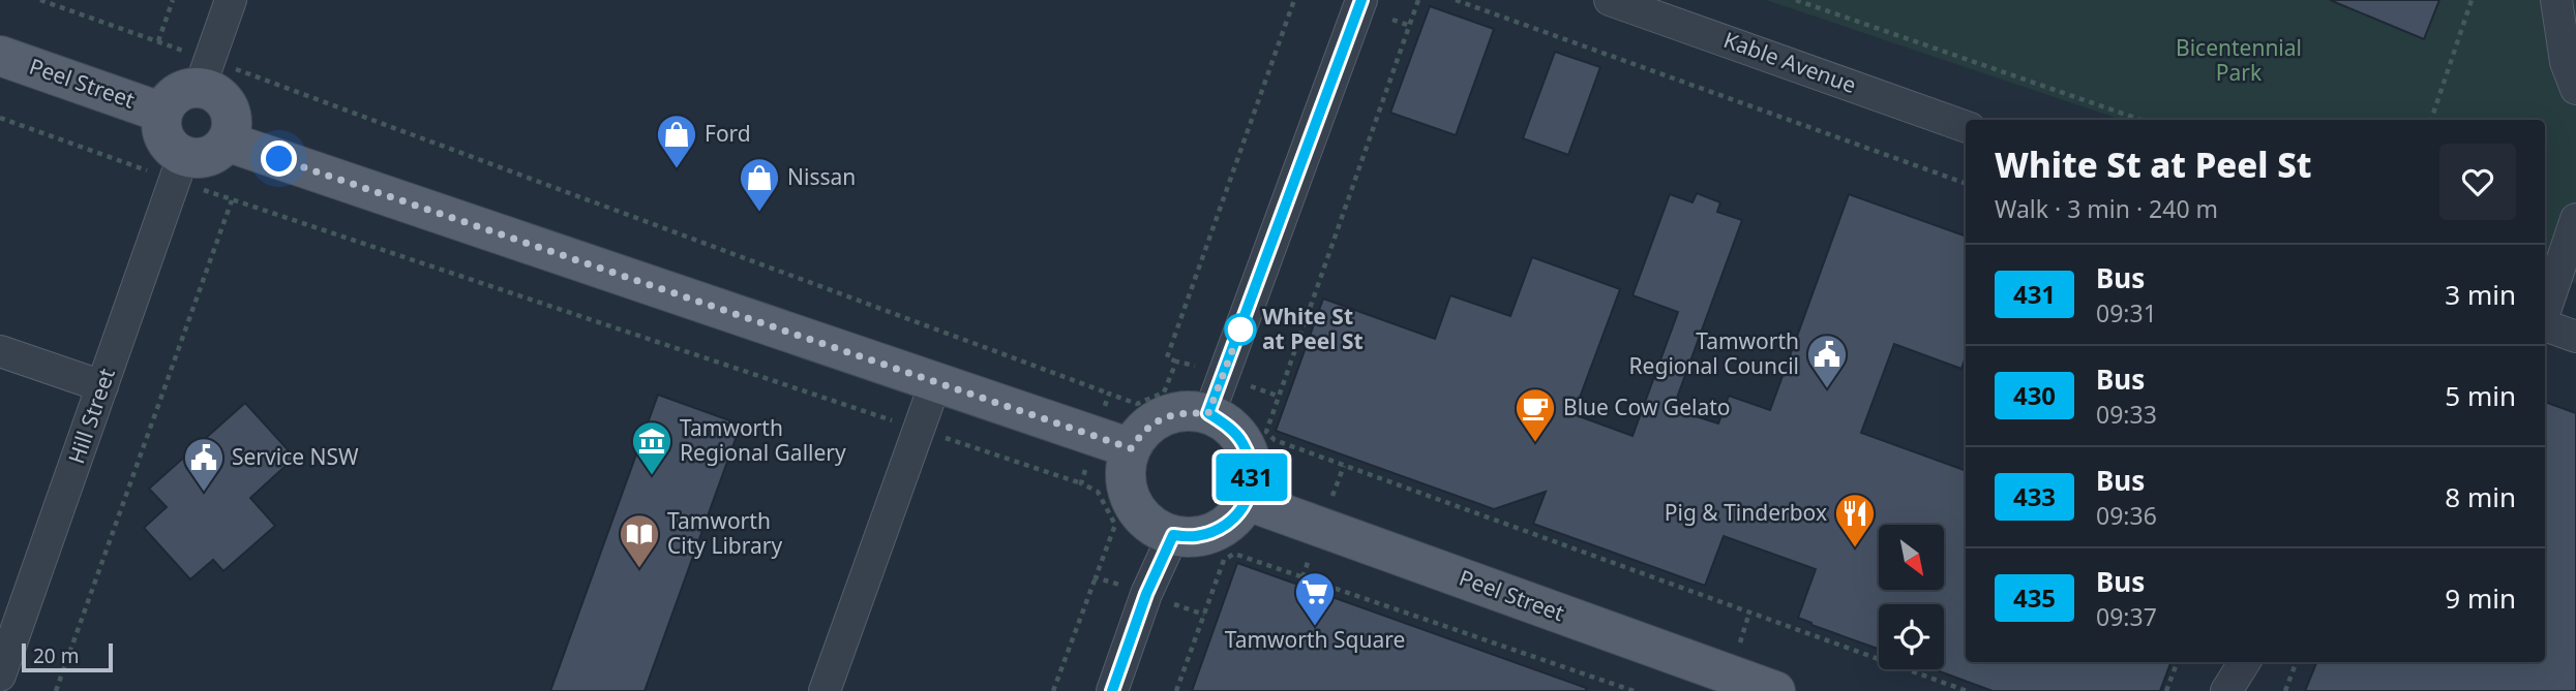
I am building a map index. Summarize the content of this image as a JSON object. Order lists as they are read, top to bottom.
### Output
{
  "streets": {
    "main road": ["Peel Street"],
    "street": ["Kable Avenue", "Hill Street"]
  },
  "parks": ["Bicentennial Park"],
  "places": {
    "shop": ["Ford", "Nissan"],
    "other": ["White St at Peel St"],
    "public building": ["Tamworth Regional Council", "Service NSW"],
    "cafe": ["Blue Cow Gelato"],
    "museum": ["Tamworth Regional Gallery"],
    "restaurant": ["Pig & Tinderbox"],
    "library": ["Tamworth City Library"],
    "supermarket": ["Tamworth Square"]
  },
  "lines": ["bus line 431"],
  "scale_bar": "20 m",
  "north": "bottom right",
  "page": {
    "on_map": "431",
    "heading": ["White St at Peel St", "Walk · 3 min · 240 m"],
    "list": [
      {
        "mark": "431",
        "name": "Bus",
        "note": "09:31",
        "value": "3 min"
      },
      {
        "mark": "430",
        "name": "Bus",
        "note": "09:33",
        "value": "5 min"
      },
      {
        "mark": "433",
        "name": "Bus",
        "note": "09:36",
        "value": "8 min"
      },
      {
        "mark": "435",
        "name": "Bus",
        "note": "09:37",
        "value": "9 min"
      }
    ],
    "scale": "20 m"
  }
}
